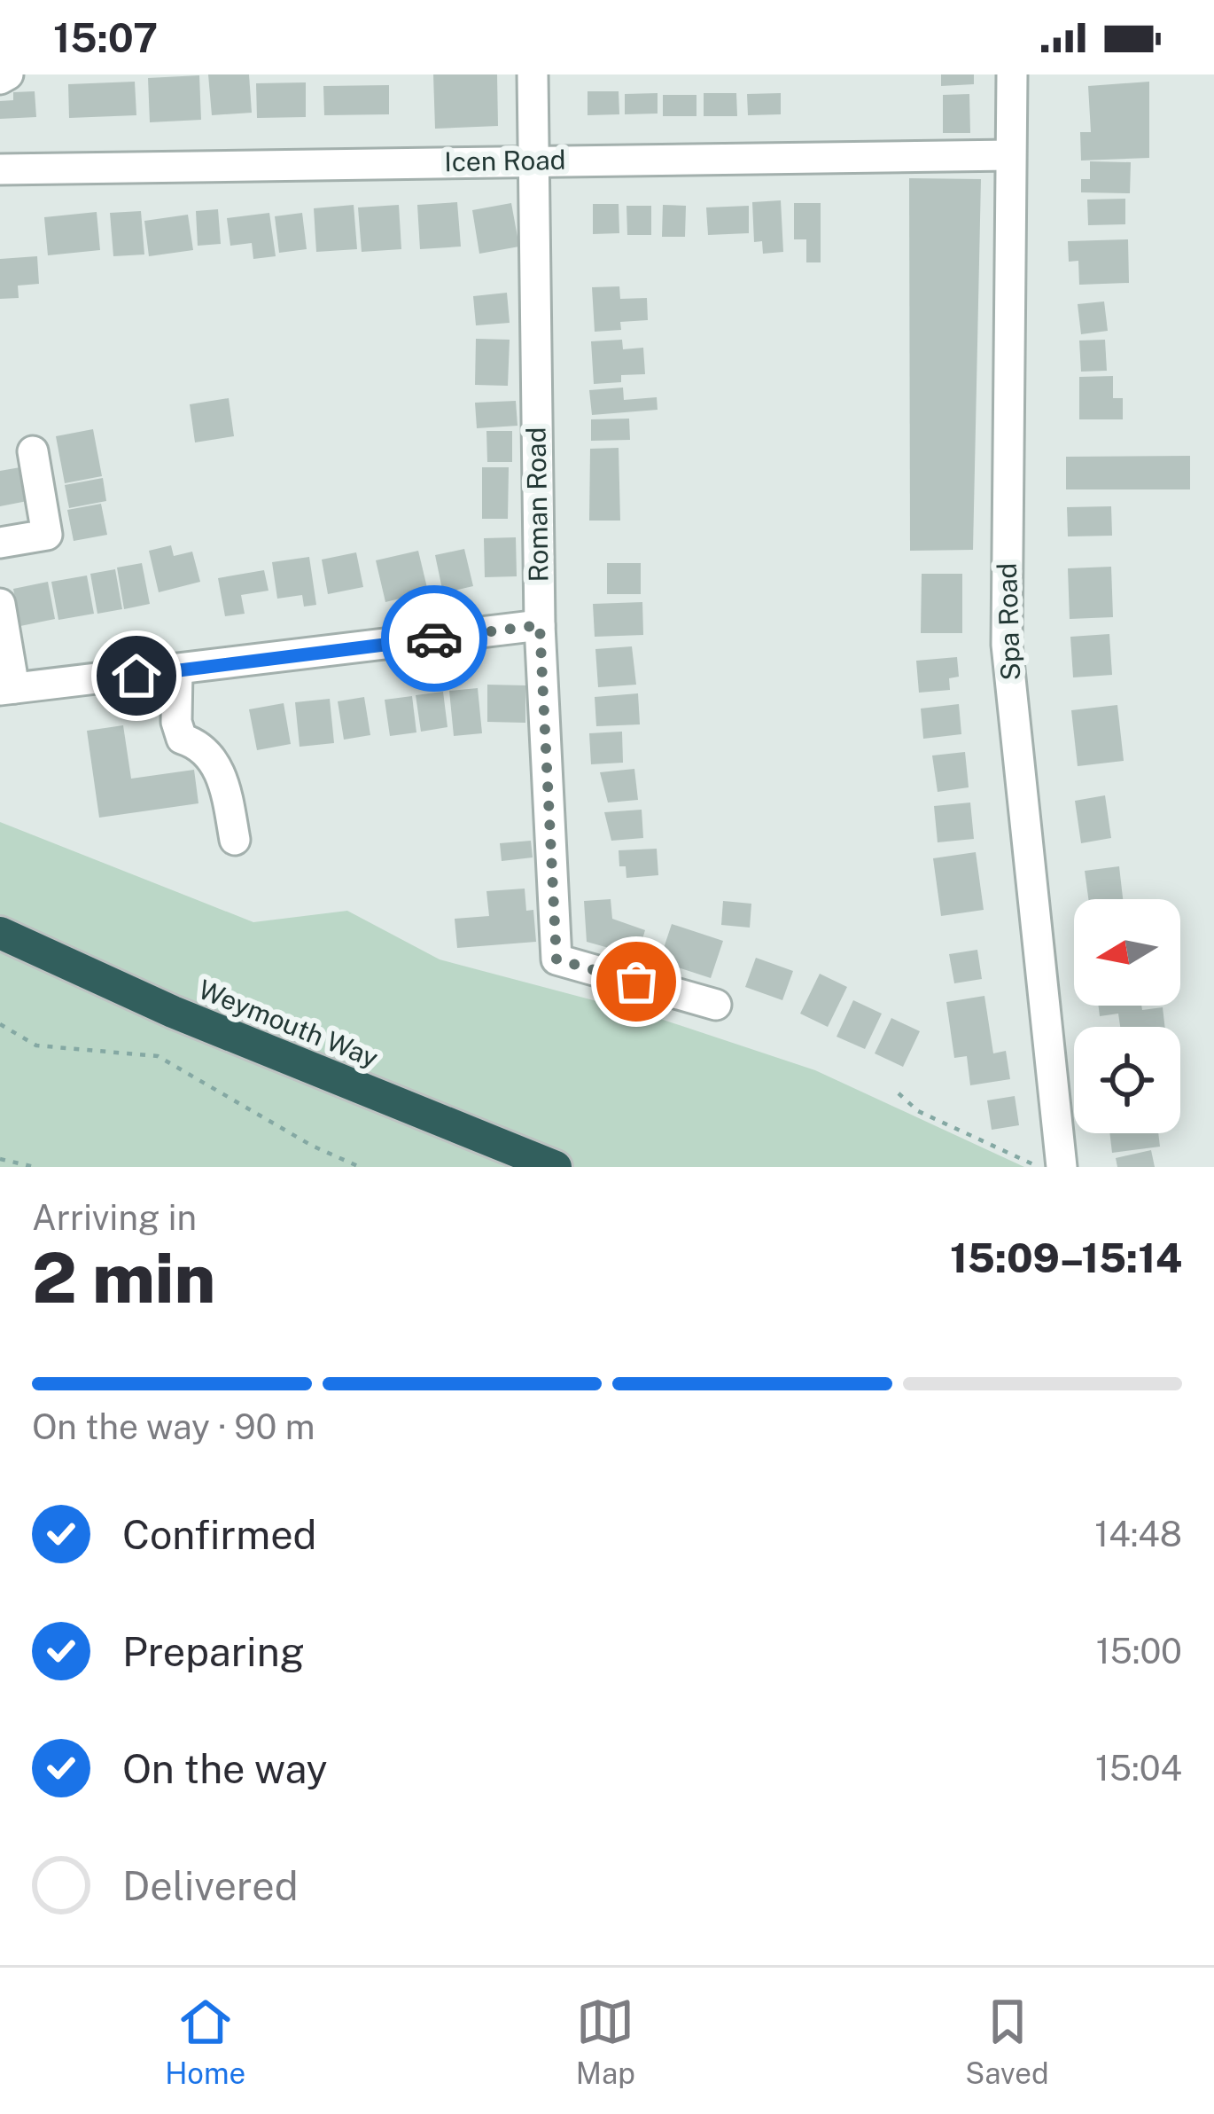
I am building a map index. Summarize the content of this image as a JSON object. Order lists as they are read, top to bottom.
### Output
{
  "streets": {
    "highway": ["Weymouth Way"],
    "street": ["Icen Road", "Roman Road", "Spa Road"]
  },
  "crossings": [
    ["Icen Road", "Roman Road"],
    ["Icen Road", "Spa Road"]
  ],
  "north": "left",
  "page": {
    "status": "15:07",
    "heading": ["2 min", "Arriving in", "15:09–15:14"],
    "bar": "On the way · 90 m",
    "list": [
      ["Confirmed", "14:48"],
      ["Preparing", "15:00"],
      ["On the way", "15:04"],
      "Delivered"
    ],
    "tabs": ["Home", "Map", "Saved"]
  }
}
